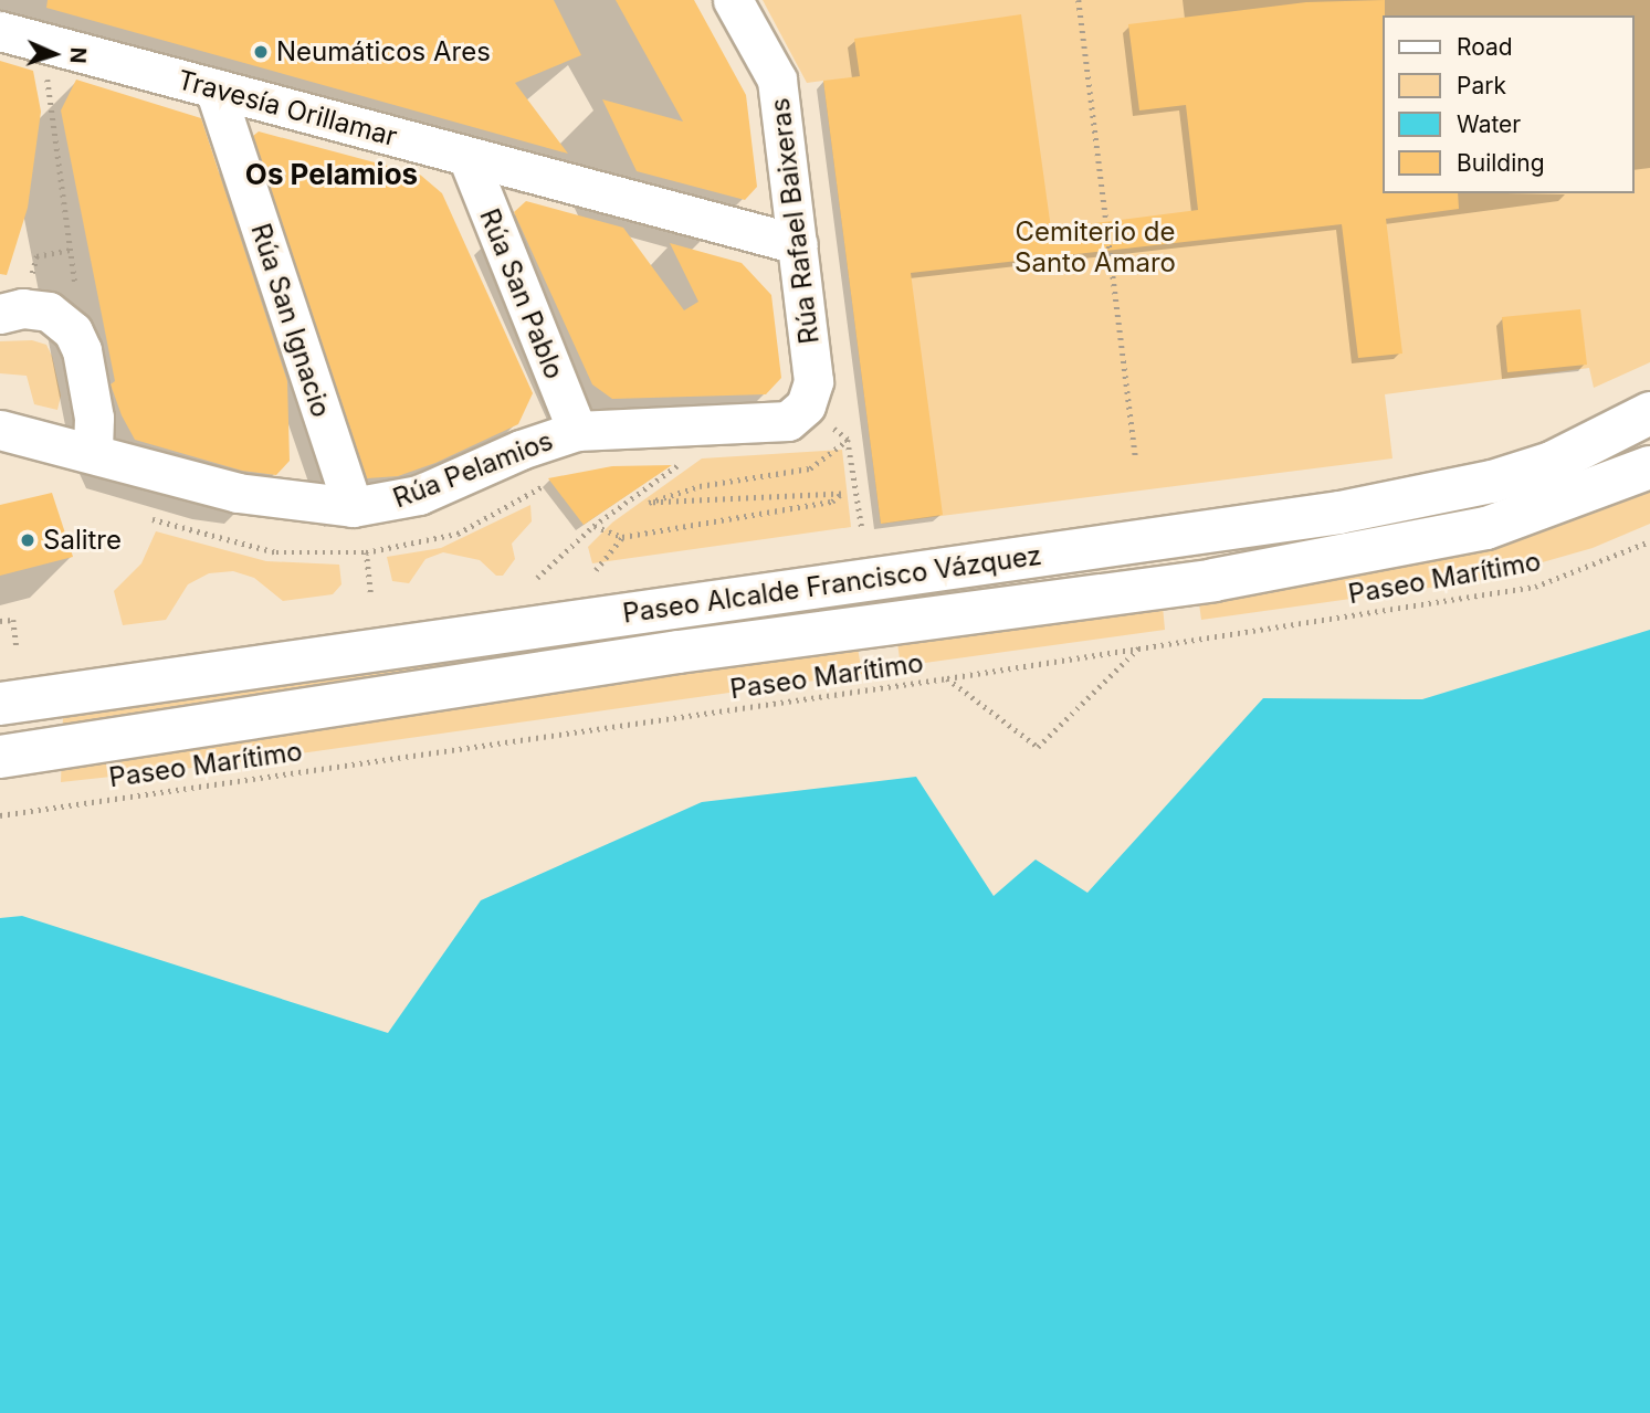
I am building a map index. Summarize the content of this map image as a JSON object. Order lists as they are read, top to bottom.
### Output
{
  "streets": {
    "main road": ["Paseo Alcalde Francisco Vázquez"],
    "street": [
      "Travesía Orillamar",
      "Rúa Rafael Baixeras",
      "Rúa San Pablo",
      "Rúa San Ignacio",
      "Rúa Pelamios"
    ],
    "path": ["Paseo Marítimo"]
  },
  "crossings": [
    ["Travesía Orillamar", "Rúa Rafael Baixeras"],
    ["Travesía Orillamar", "Rúa San Pablo"],
    ["Travesía Orillamar", "Rúa San Ignacio"],
    ["Rúa Rafael Baixeras", "Rúa Pelamios"],
    ["Rúa San Pablo", "Rúa Pelamios"],
    ["Rúa San Ignacio", "Rúa Pelamios"]
  ],
  "districts": ["Os Pelamios"],
  "parks": ["Cemiterio de Santo Amaro"],
  "places": ["Neumáticos Ares", "Salitre"],
  "legend": [
    "Road",
    "Park",
    "Water",
    "Building"
  ],
  "north": "right"
}
